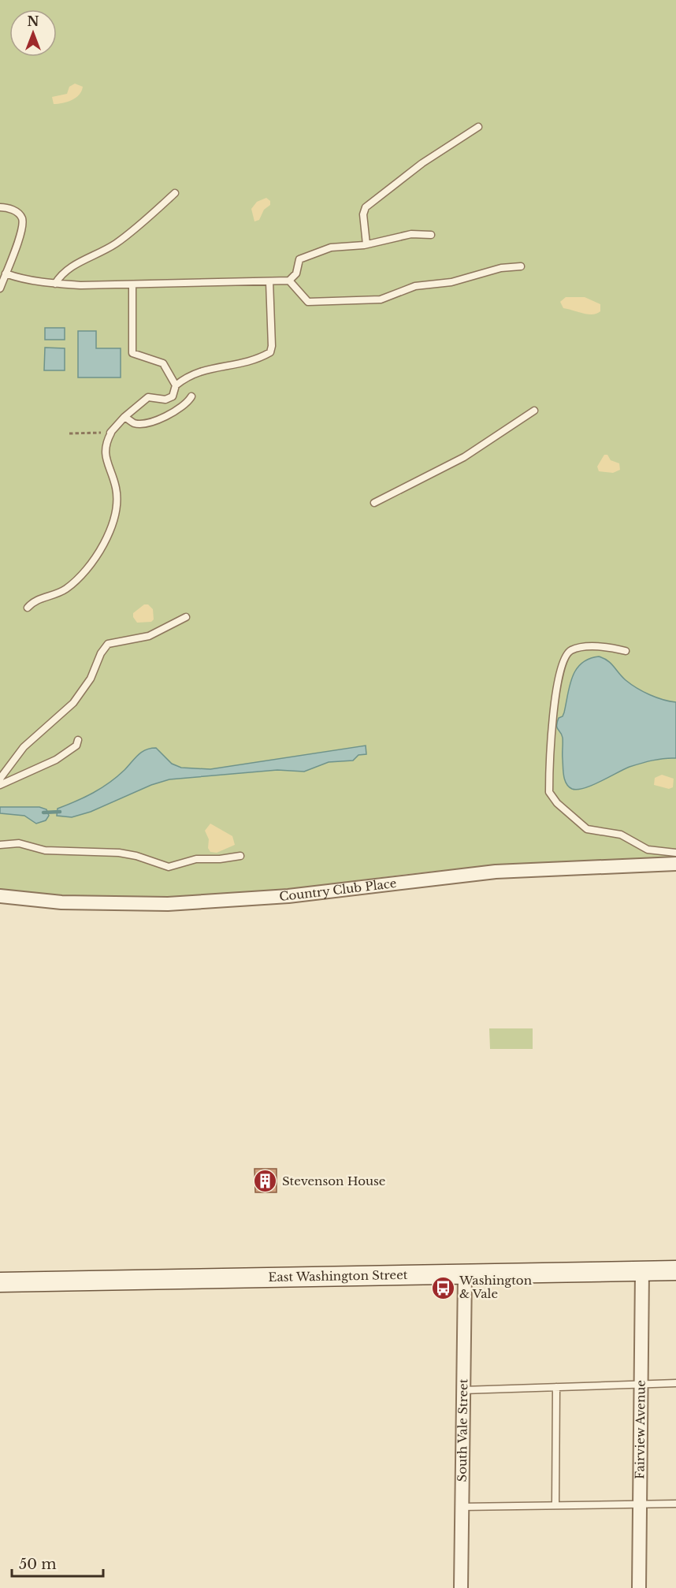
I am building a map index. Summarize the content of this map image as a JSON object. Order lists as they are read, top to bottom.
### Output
{
  "streets": {
    "main road": ["East Washington Street"],
    "street": ["Country Club Place", "Fairview Avenue", "South Vale Street"]
  },
  "crossings": [
    ["East Washington Street", "Fairview Avenue"],
    ["East Washington Street", "South Vale Street"]
  ],
  "places": {
    "building": ["Stevenson House"],
    "bus stop": ["Washington & Vale"]
  },
  "scale_bar": "50 m",
  "north": "top"
}
